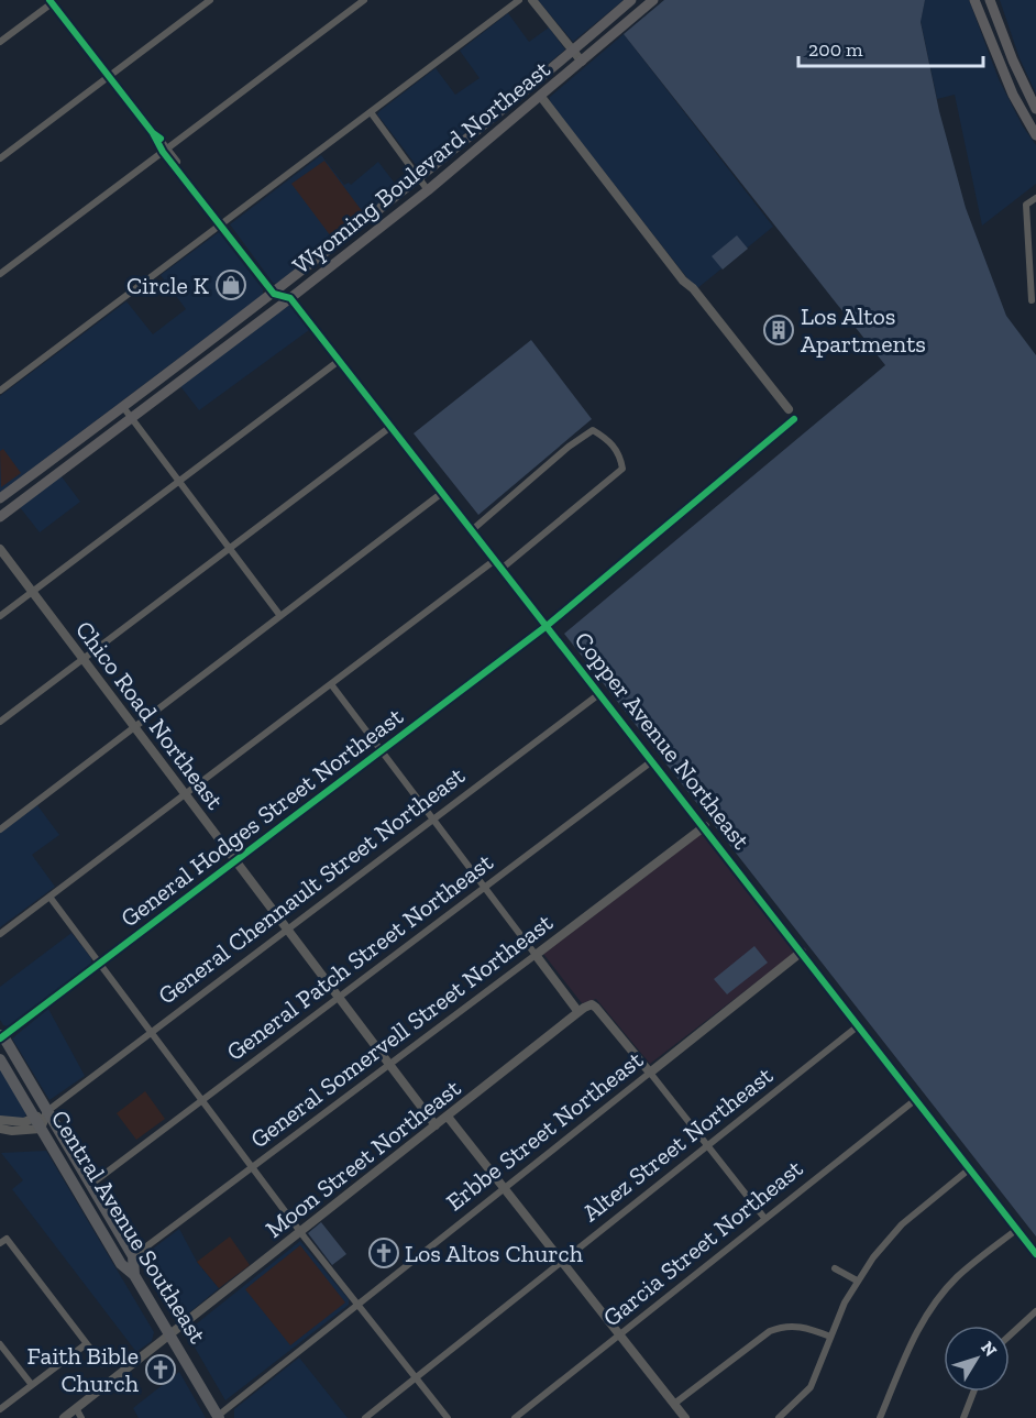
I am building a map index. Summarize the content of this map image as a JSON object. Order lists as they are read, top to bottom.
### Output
{
  "streets": {
    "main road": ["Wyoming Boulevard Northeast", "Central Avenue Southeast"],
    "street": [
      "Chico Road Northeast",
      "Copper Avenue Northeast",
      "General Hodges Street Northeast",
      "General Chennault Street Northeast",
      "General Patch Street Northeast",
      "General Somervell Street Northeast",
      "Erbbe Street Northeast",
      "Altez Street Northeast",
      "Moon Street Northeast",
      "Garcia Street Northeast"
    ]
  },
  "crossings": [
    ["Wyoming Boulevard Northeast", "Copper Avenue Northeast"],
    ["Chico Road Northeast", "General Hodges Street Northeast"],
    ["Chico Road Northeast", "General Chennault Street Northeast"],
    ["Chico Road Northeast", "General Patch Street Northeast"],
    ["Chico Road Northeast", "General Somervell Street Northeast"],
    ["Chico Road Northeast", "Moon Street Northeast"],
    ["Copper Avenue Northeast", "General Hodges Street Northeast"],
    ["Copper Avenue Northeast", "General Chennault Street Northeast"],
    ["Copper Avenue Northeast", "General Patch Street Northeast"],
    ["Copper Avenue Northeast", "General Somervell Street Northeast"],
    ["Copper Avenue Northeast", "Erbbe Street Northeast"],
    ["Copper Avenue Northeast", "Altez Street Northeast"],
    ["Copper Avenue Northeast", "Garcia Street Northeast"],
    ["General Somervell Street Northeast", "Central Avenue Southeast"],
    ["Erbbe Street Northeast", "Central Avenue Southeast"],
    ["Moon Street Northeast", "Central Avenue Southeast"]
  ],
  "places": {
    "shop": ["Circle K"],
    "building": ["Los Altos Apartments"],
    "church": ["Los Altos Church", "Faith Bible Church"]
  },
  "scale_bar": "200 m",
  "north": "top right"
}
